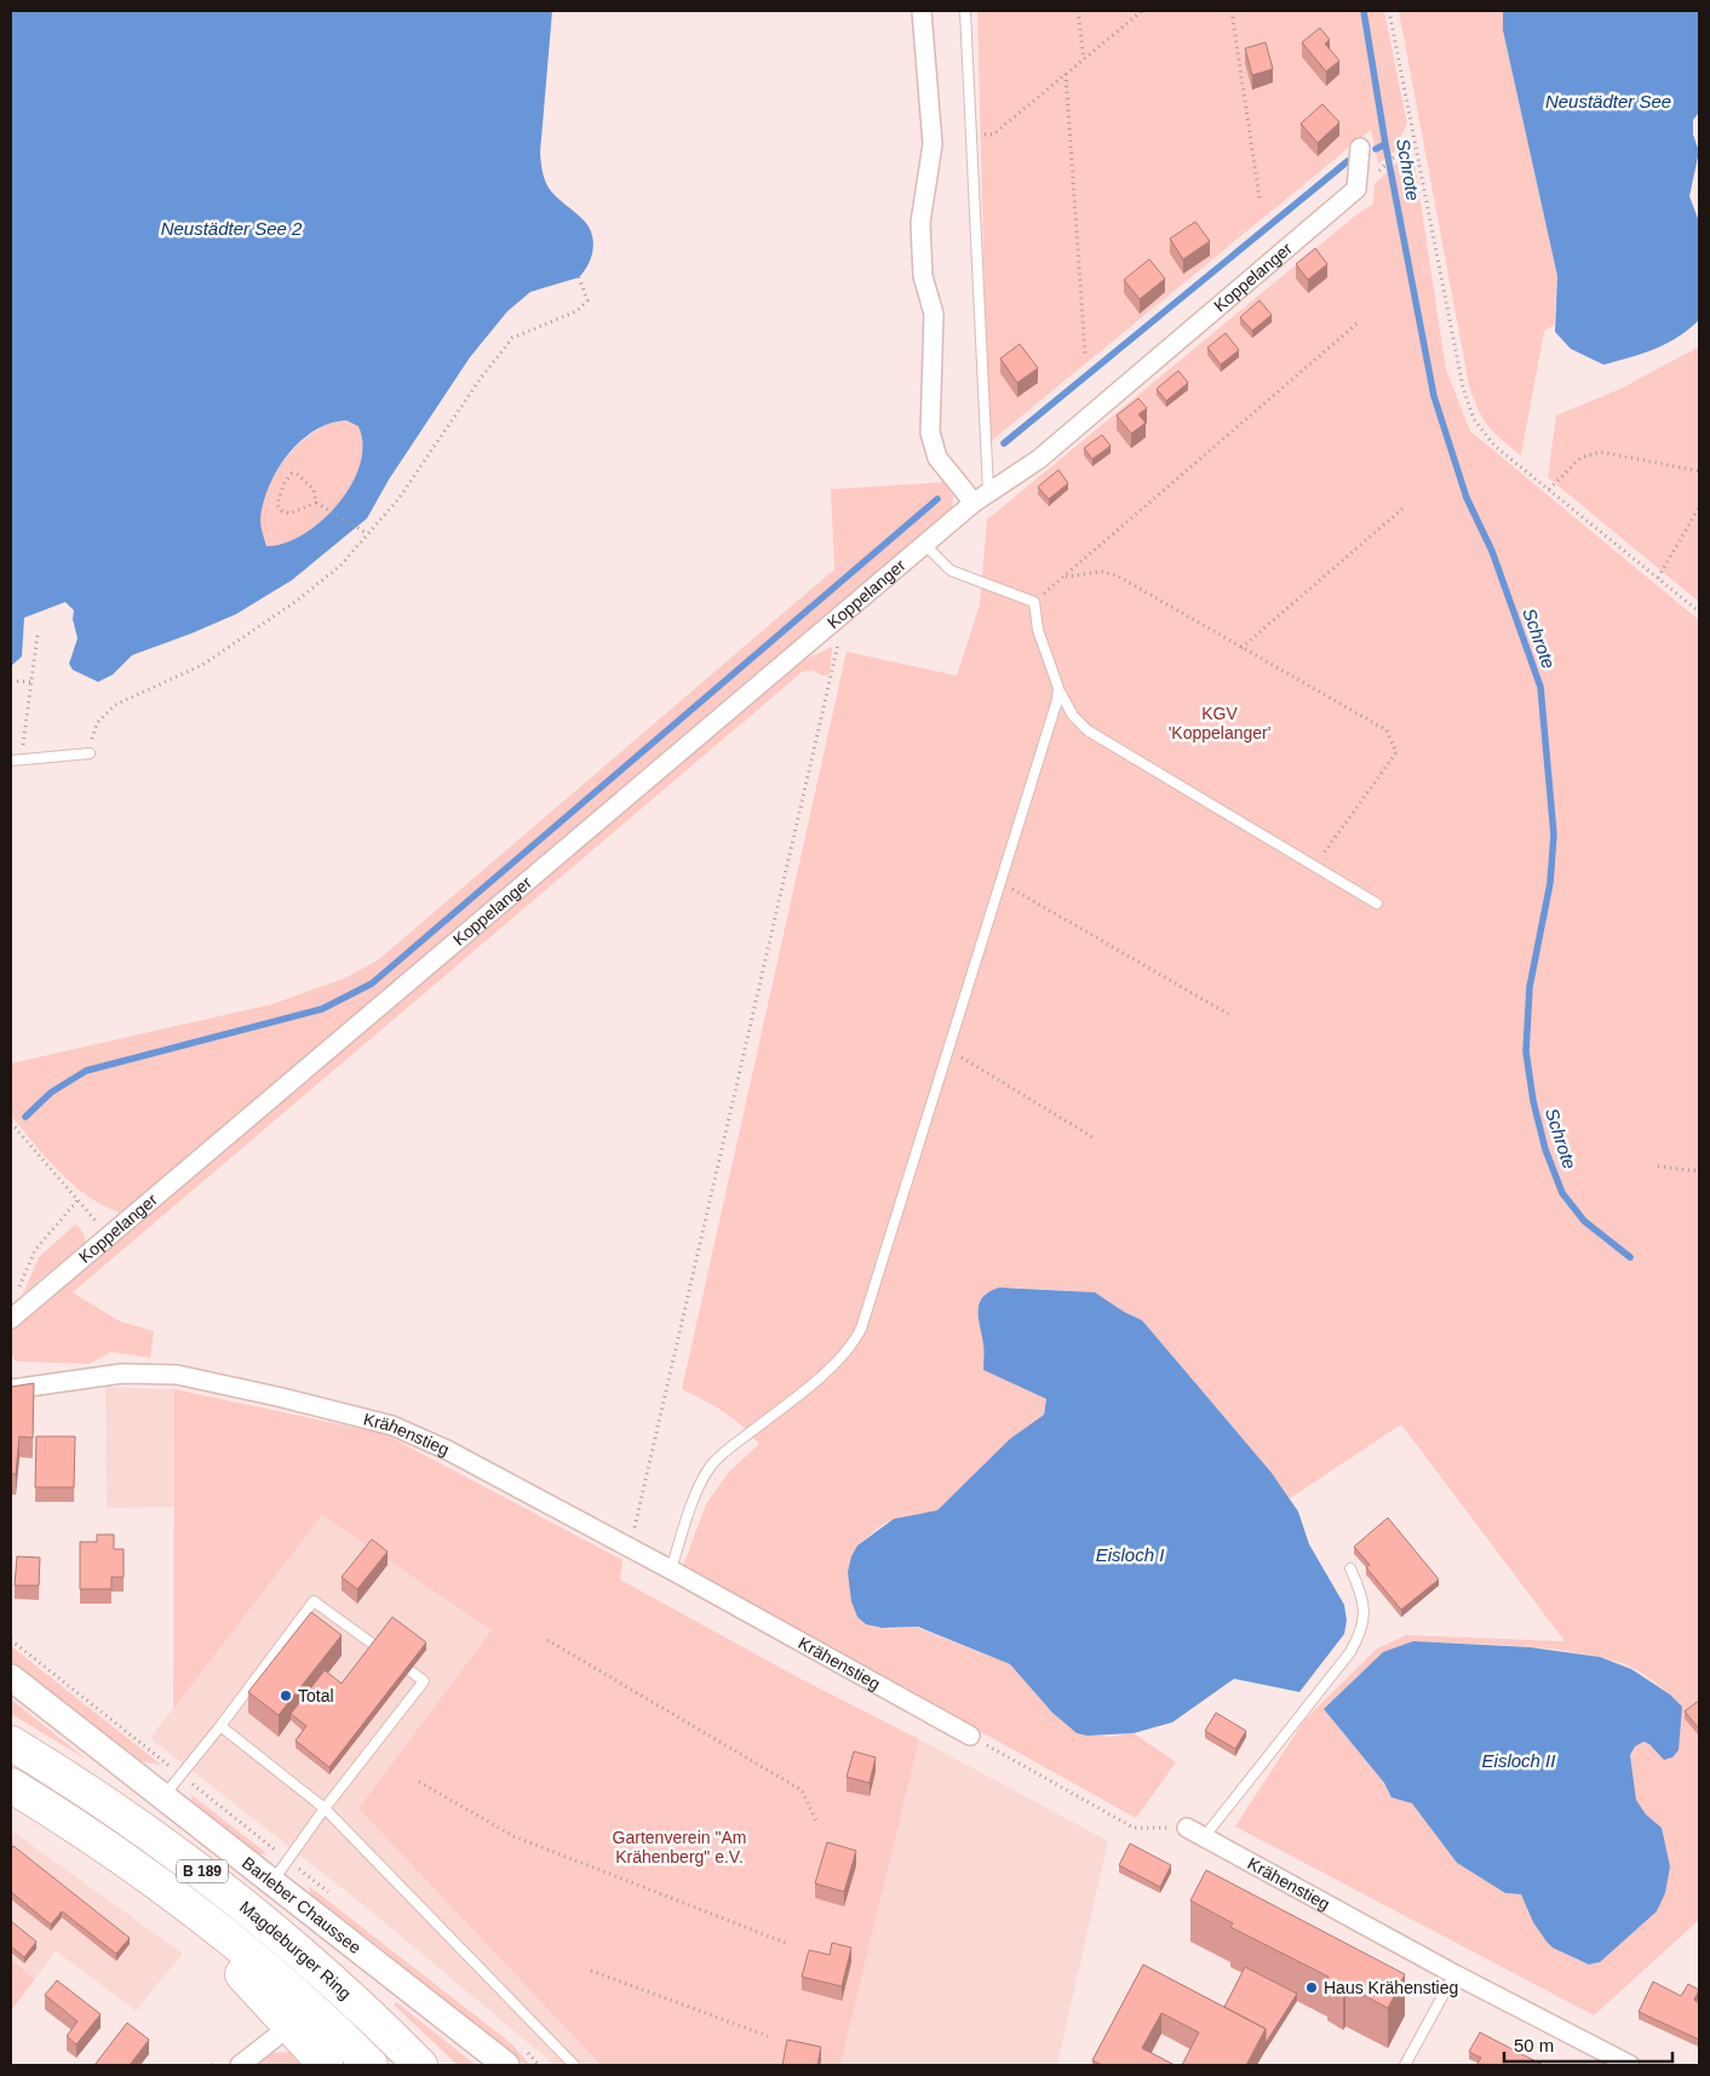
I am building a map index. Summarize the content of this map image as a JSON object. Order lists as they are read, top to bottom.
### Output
{
  "streets": {
    "highway": ["B 189", "Magdeburger Ring"],
    "street": ["Koppelanger", "Krähenstieg", "Barleber Chaussee"]
  },
  "water": [
    "Neustädter See",
    "Schrote",
    "Neustädter See 2",
    "Eisloch I",
    "Eisloch II"
  ],
  "parks": ["KGV 'Koppelanger'", "Gartenverein \"Am Krähenberg\" e.V."],
  "places": ["Total", "Haus Krähenstieg"],
  "scale_bar": "50 m"
}
